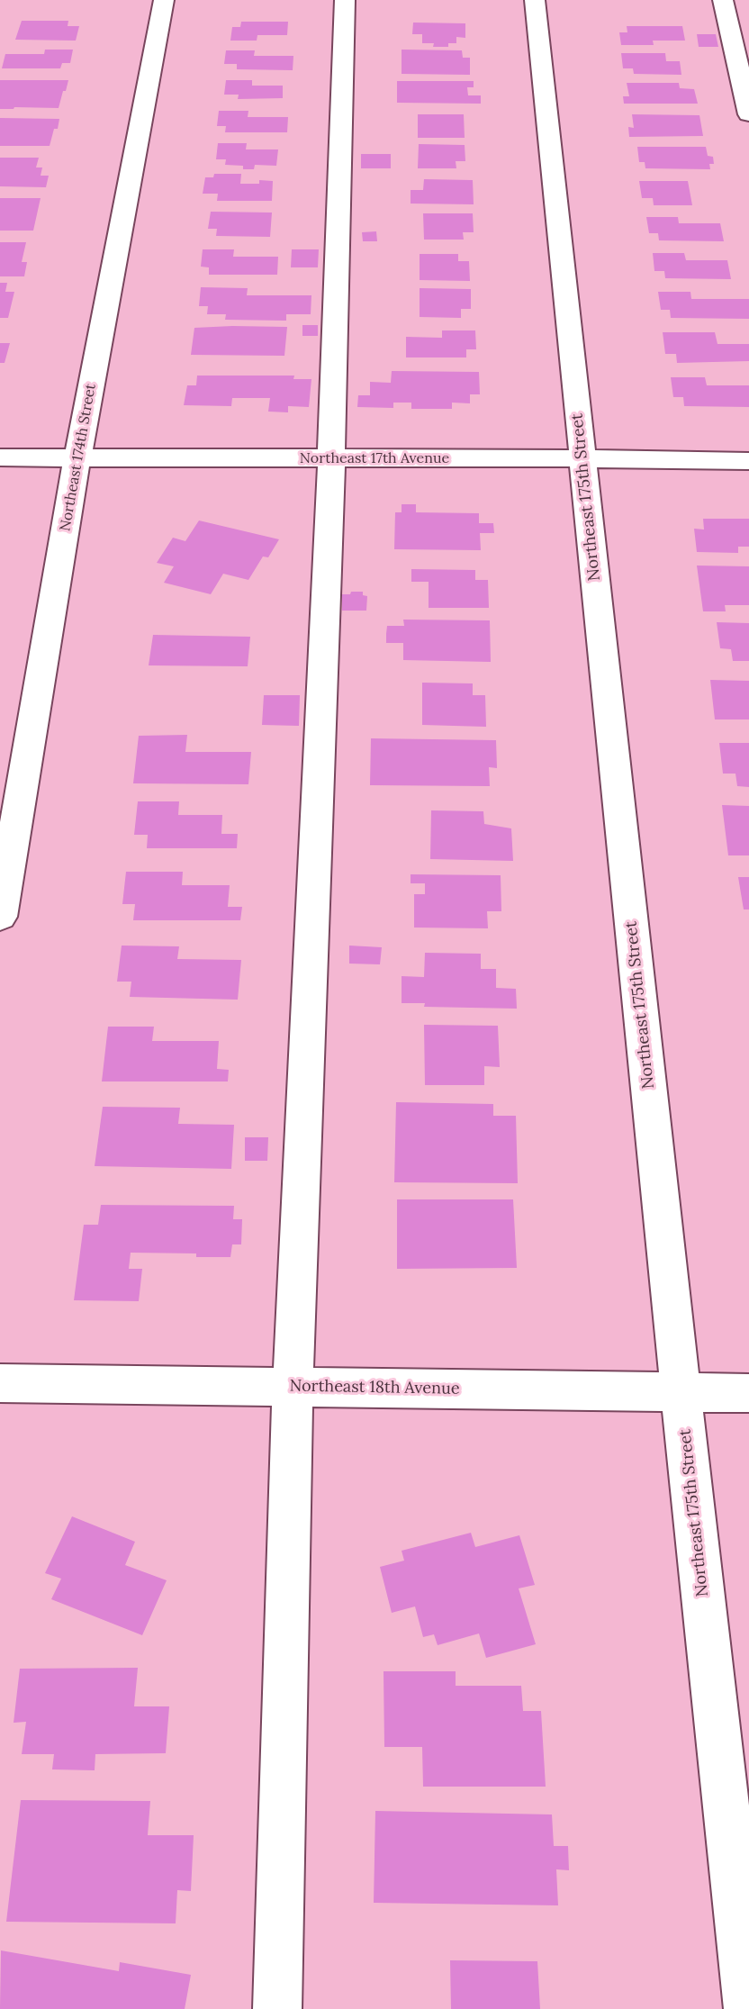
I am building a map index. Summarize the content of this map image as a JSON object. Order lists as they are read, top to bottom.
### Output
{
  "streets": {
    "street": [
      "Northeast 174th Street",
      "Northeast 17th Avenue",
      "Northeast 175th Street",
      "Northeast 18th Avenue"
    ]
  },
  "crossings": [
    ["Northeast 174th Street", "Northeast 17th Avenue"],
    ["Northeast 17th Avenue", "Northeast 175th Street"],
    ["Northeast 175th Street", "Northeast 18th Avenue"]
  ]
}
